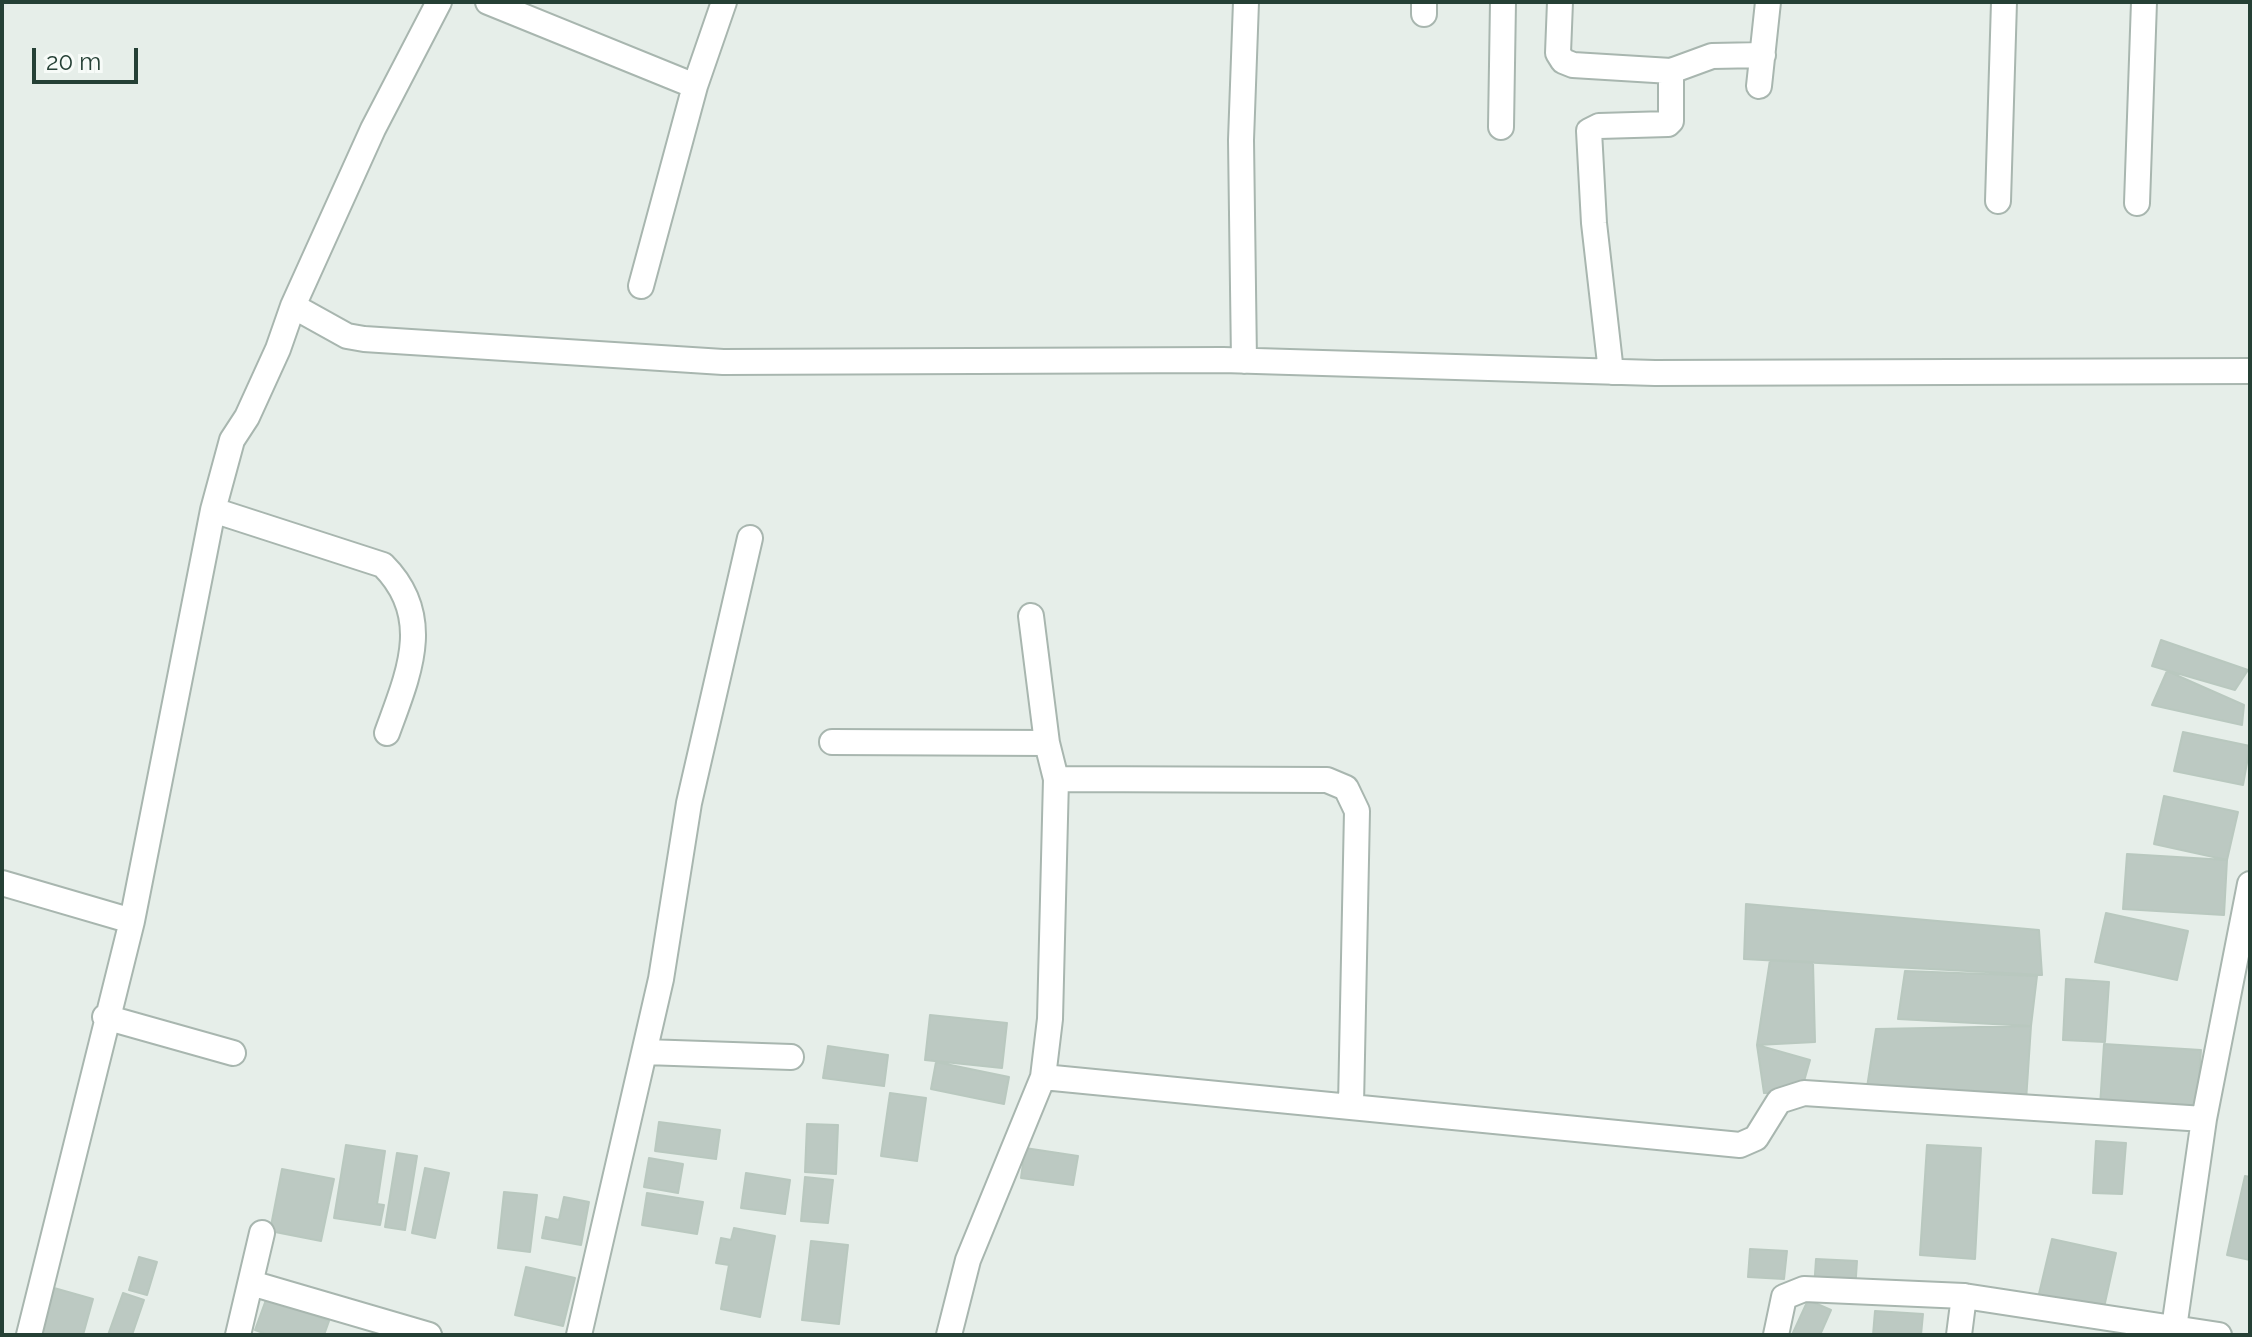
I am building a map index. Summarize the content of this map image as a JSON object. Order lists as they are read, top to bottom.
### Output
{
  "scale_bar": "20 m"
}
